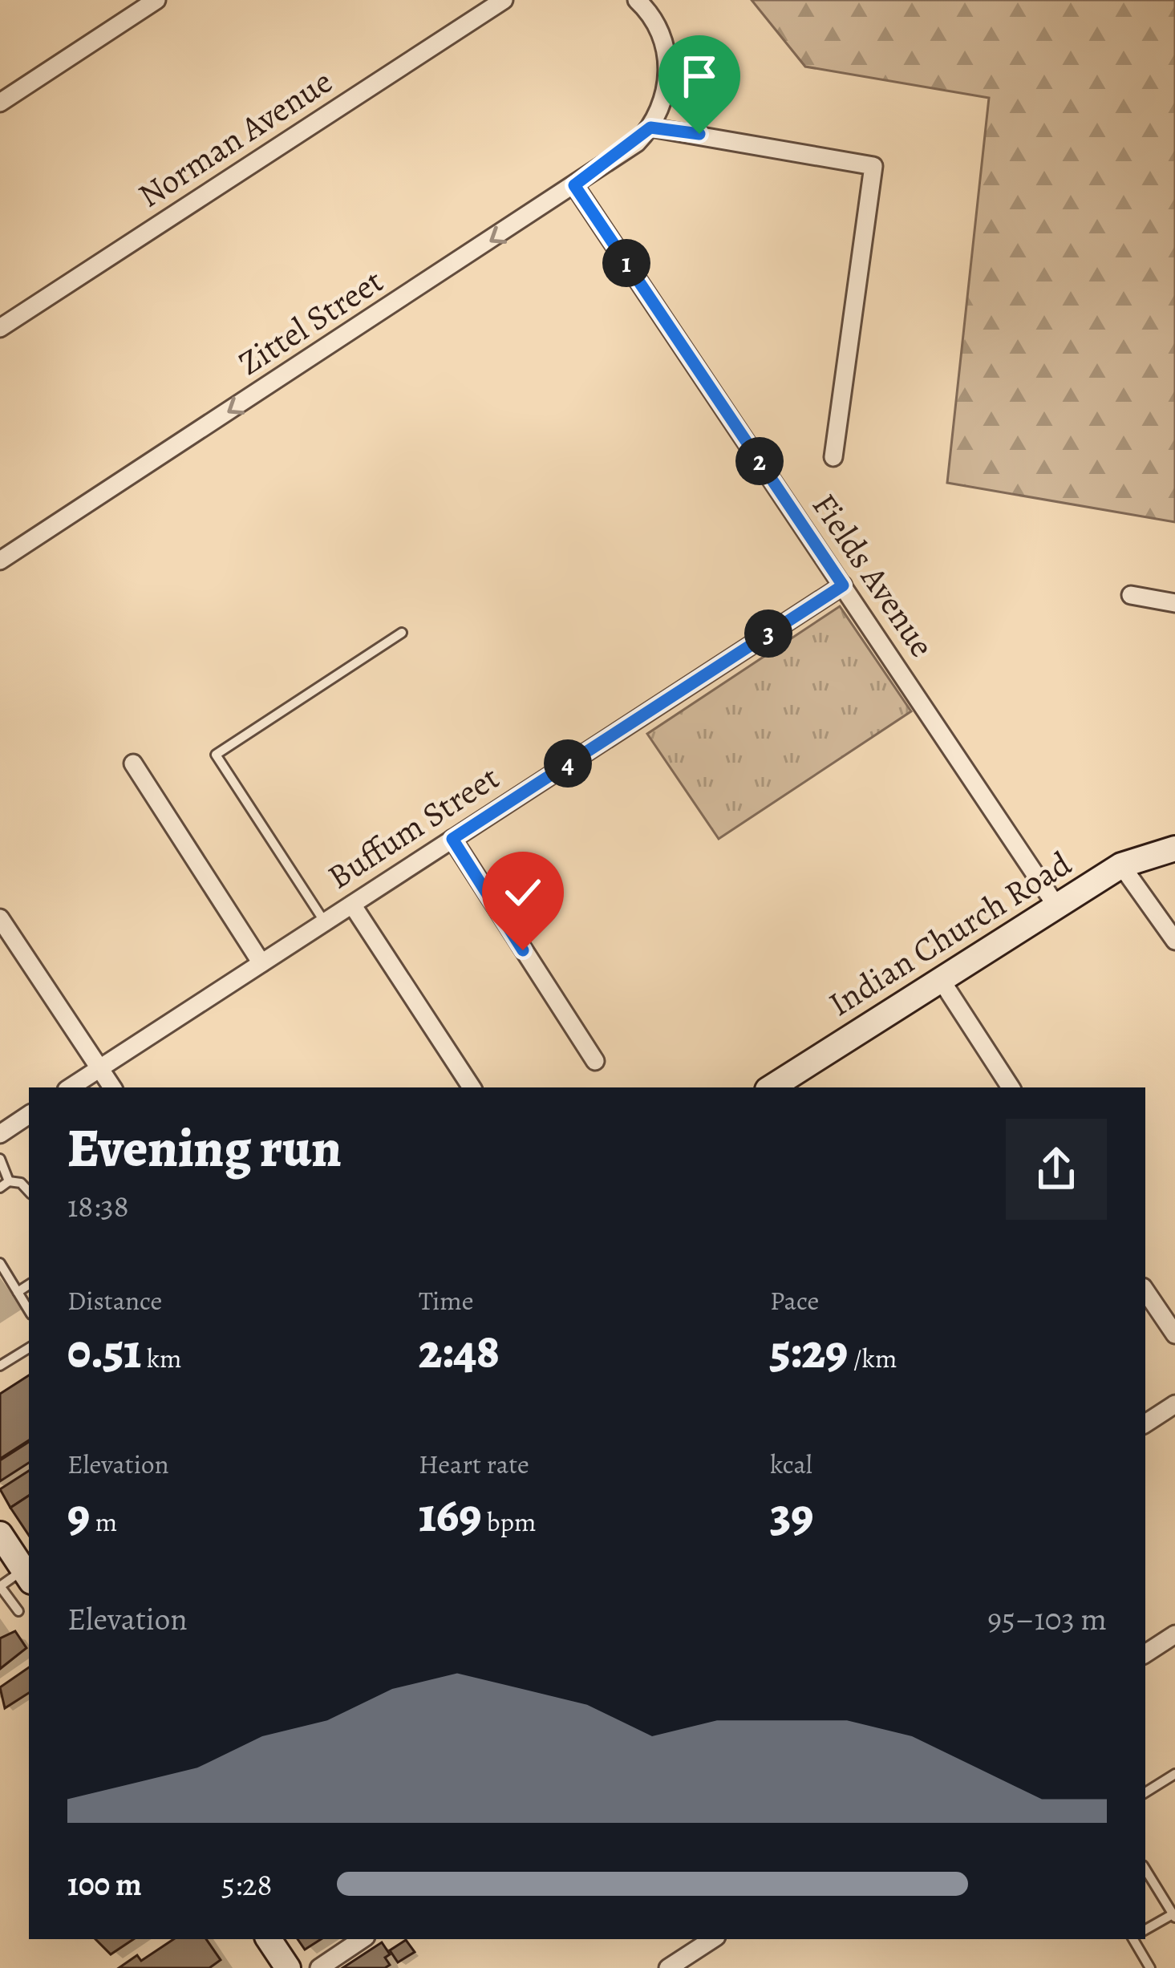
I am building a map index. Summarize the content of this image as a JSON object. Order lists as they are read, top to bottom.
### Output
{
  "streets": {
    "street": [
      "Norman Avenue",
      "Zittel Street",
      "Fields Avenue",
      "Buffum Street",
      "Indian Church Road"
    ]
  },
  "crossings": [
    ["Zittel Street", "Fields Avenue"],
    ["Fields Avenue", "Buffum Street"],
    ["Fields Avenue", "Indian Church Road"]
  ],
  "one_way": ["Zittel Street"],
  "page": {
    "pins": [
      "1",
      "2",
      "3",
      "4"
    ],
    "heading": ["Evening run", "18:38"],
    "stats": [
      ["Distance", "0.51 km"],
      ["Time", "2:48"],
      ["Pace", "5:29 /km"],
      ["Elevation", "9 m"],
      ["Heart rate", "169 bpm"],
      ["kcal", "39"]
    ],
    "chart": ["Elevation", "95–103 m"],
    "list": [
      {
        "name": "100 m",
        "note": "5:28"
      }
    ]
  }
}
